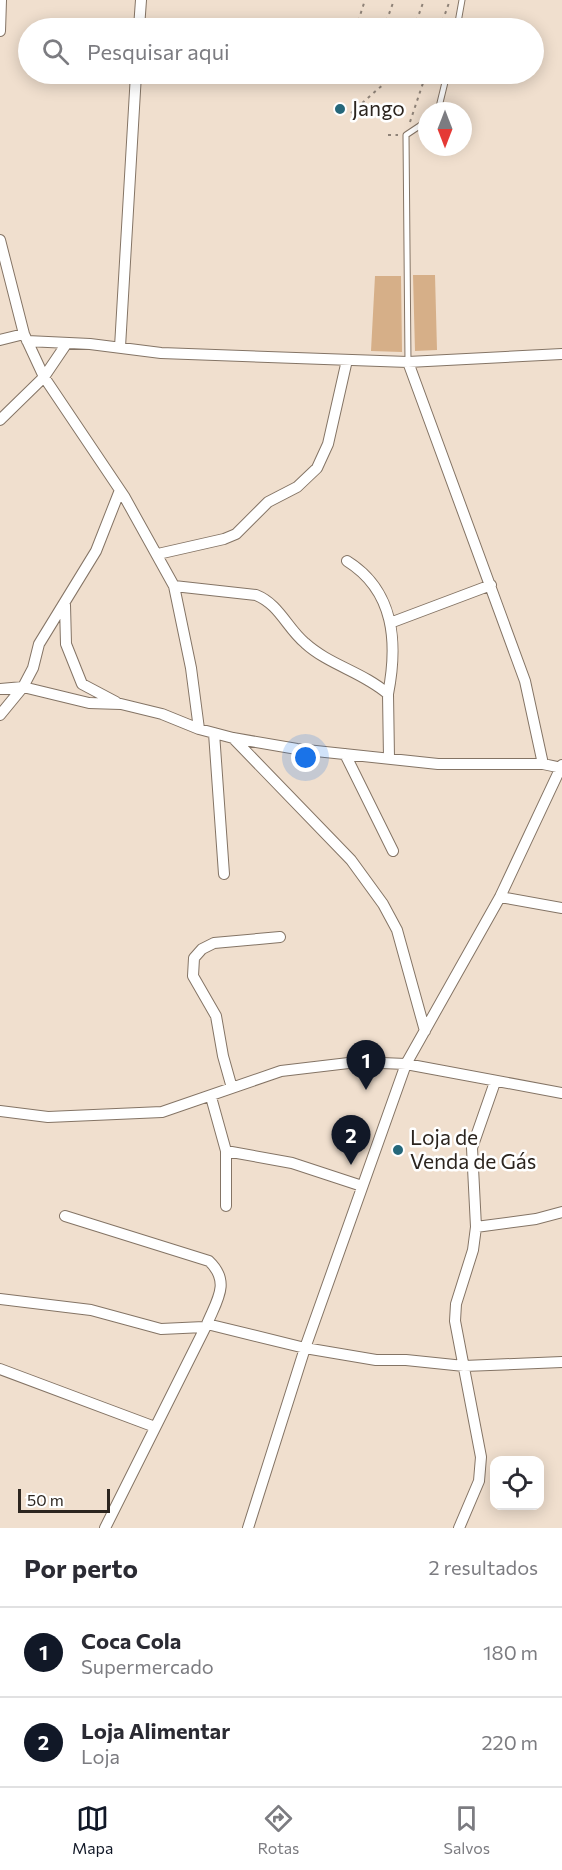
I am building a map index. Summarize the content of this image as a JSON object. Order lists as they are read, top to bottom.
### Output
{
  "places": ["Jango", "Loja de Venda de Gás"],
  "scale_bar": "50 m",
  "north": "bottom",
  "page": {
    "search": "Pesquisar aqui",
    "pins": ["1", "2"],
    "scale": "50 m",
    "heading": ["Por perto", "2 resultados"],
    "list": [
      {
        "mark": "1",
        "name": "Coca Cola",
        "note": "Supermercado",
        "value": "180 m"
      },
      {
        "mark": "2",
        "name": "Loja Alimentar",
        "note": "Loja",
        "value": "220 m"
      }
    ],
    "nav": ["Mapa", "Rotas", "Salvos"]
  }
}
